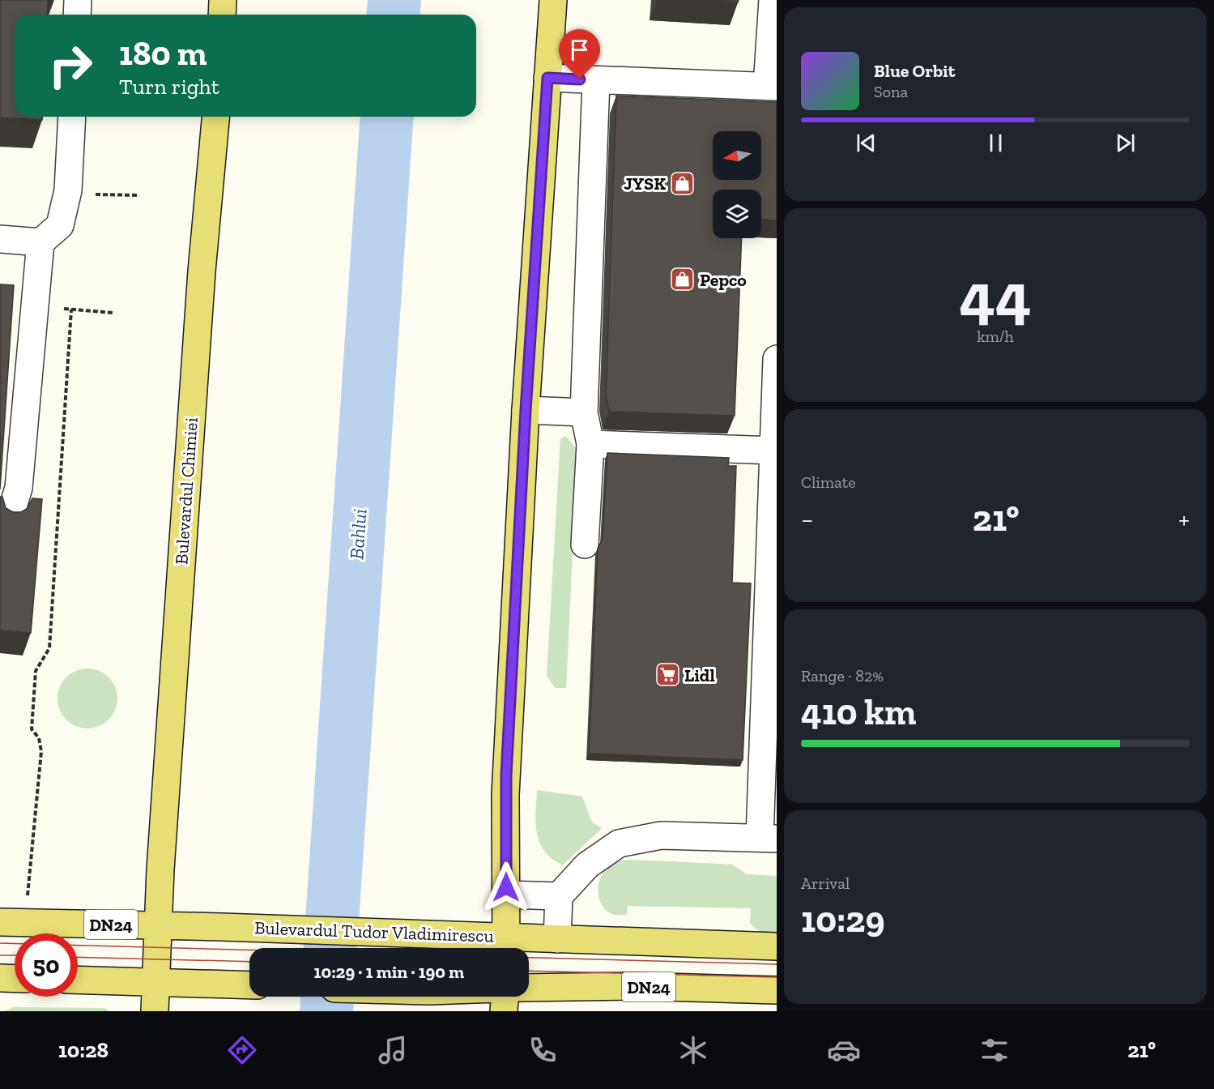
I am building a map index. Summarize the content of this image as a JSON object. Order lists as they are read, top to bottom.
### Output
{
  "streets": {
    "main road": ["Bulevardul Chimiei", "DN24", "Bulevardul Tudor Vladimirescu"]
  },
  "crossings": [
    ["Bulevardul Chimiei", "Bulevardul Tudor Vladimirescu"]
  ],
  "water": ["Bahlui"],
  "places": {
    "shop": ["JYSK", "Pepco"],
    "supermarket": ["Lidl"]
  },
  "north": "left",
  "page": {
    "turn": ["180 m", "Turn right"],
    "song": ["Blue Orbit", "Sona"],
    "tile": [
      ["44", "km/h"],
      "Climate",
      ["Range · 82%", "410 km"],
      ["Arrival", "10:29"]
    ],
    "heat": ["−", "21°", "+"],
    "limit": "50",
    "trip": "10:29 · 1 min · 190 m",
    "tabs": ["10:28", "21°"]
  }
}
